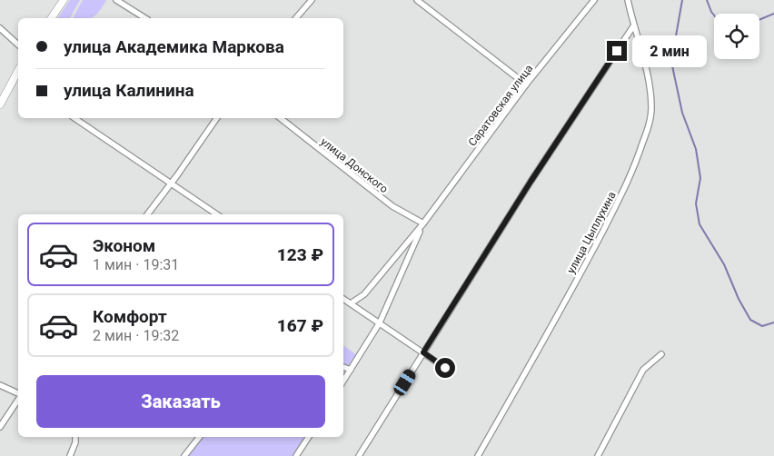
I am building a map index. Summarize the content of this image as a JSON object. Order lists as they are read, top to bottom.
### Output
{
  "streets": {
    "street": ["Саратовская улица", "улица Донского", "улица Цыплухина"]
  },
  "crossings": [
    ["Саратовская улица", "улица Донского"]
  ],
  "page": {
    "banner": ["улица Академика Маркова", "улица Калинина"],
    "bubble": "2 мин",
    "list": [
      {
        "name": "Эконом",
        "note": "1 мин · 19:31",
        "value": "123 ₽"
      },
      {
        "name": "Комфорт",
        "note": "2 мин · 19:32",
        "value": "167 ₽"
      }
    ],
    "buttons": "Заказать"
  }
}
